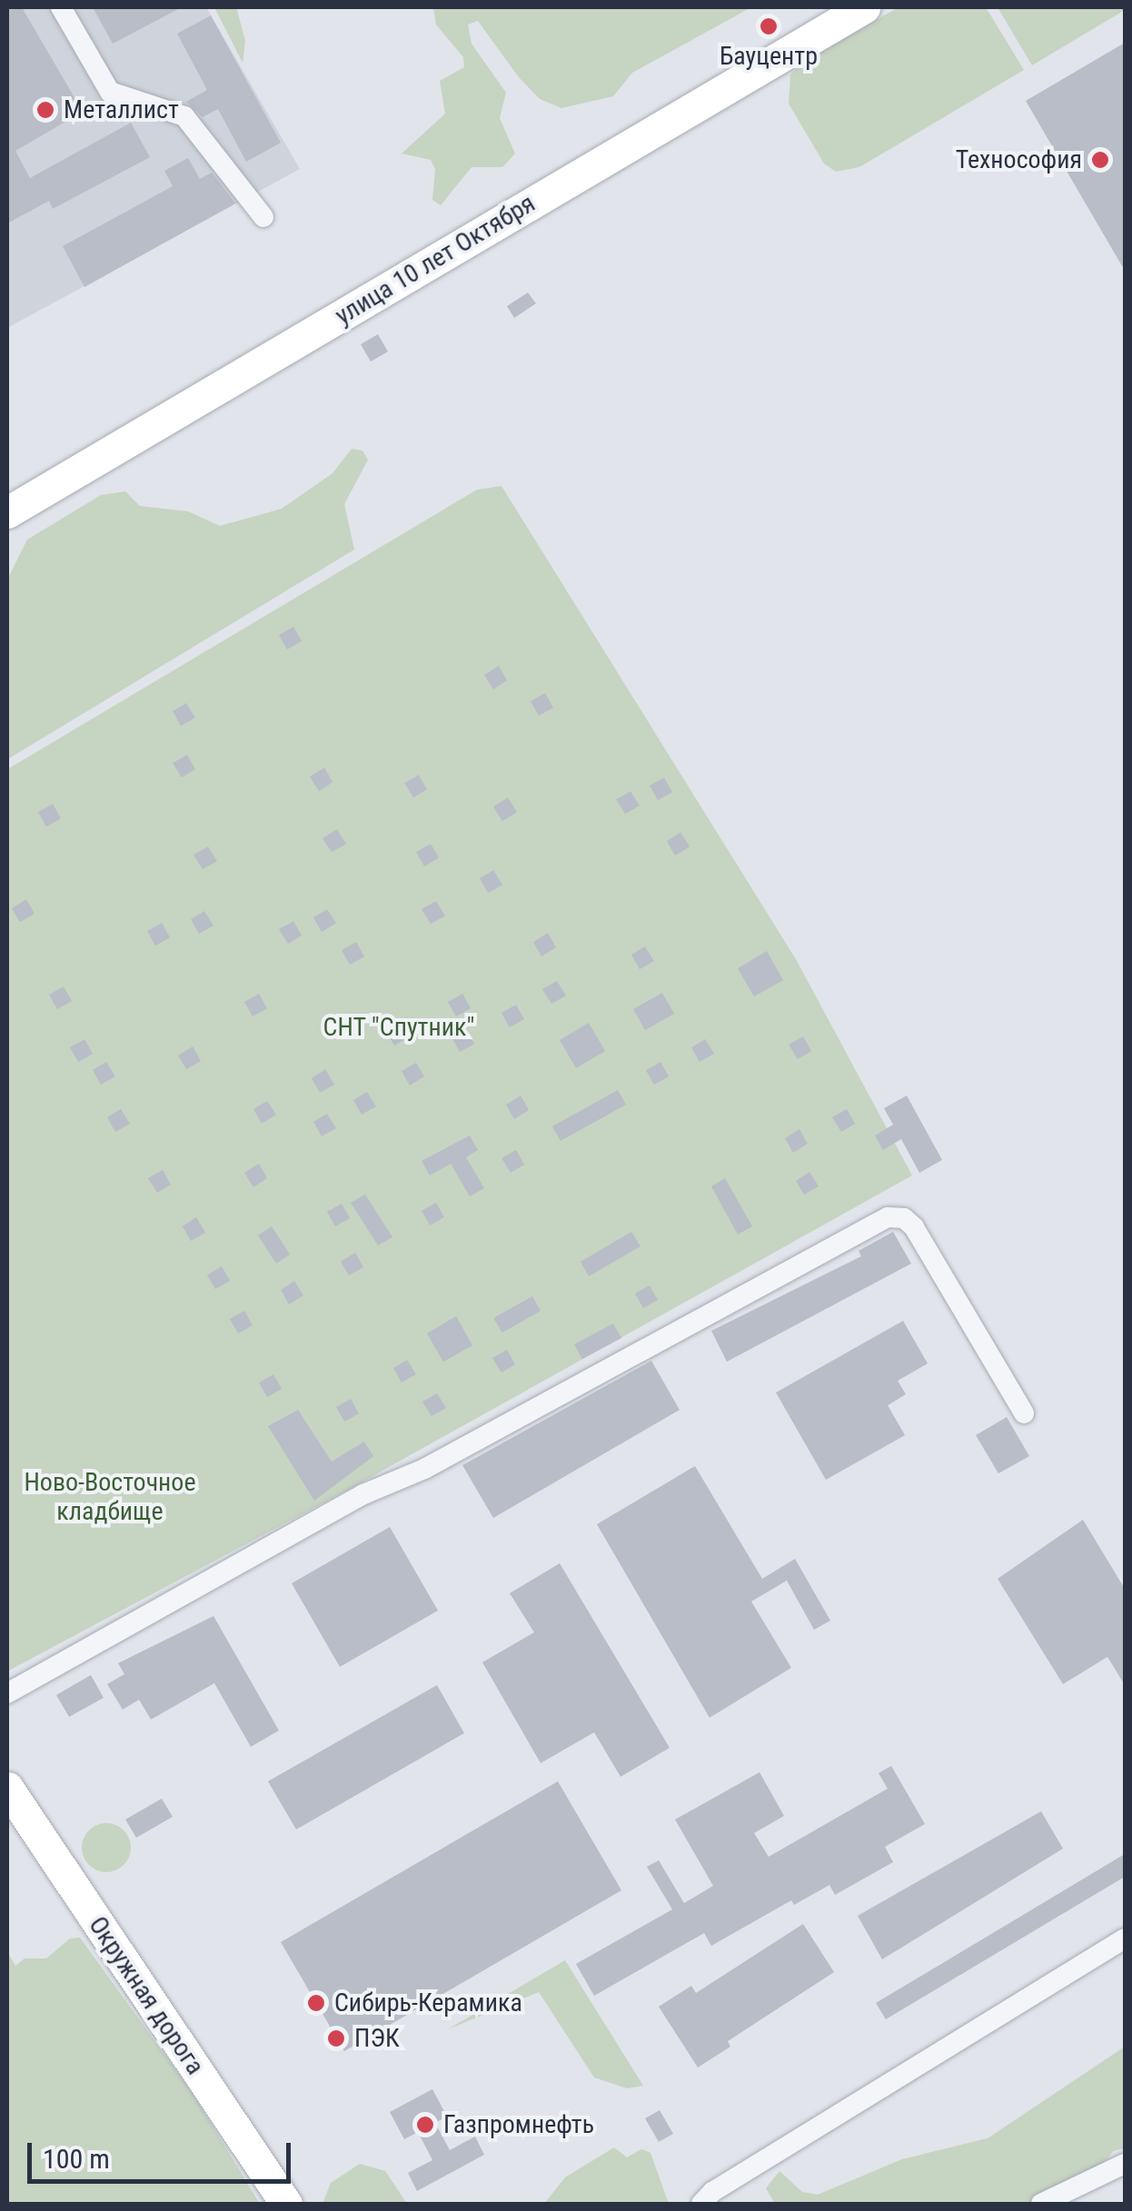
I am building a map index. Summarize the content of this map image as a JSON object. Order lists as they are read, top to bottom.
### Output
{
  "streets": {
    "main road": ["улица 10 лет Октября", "Окружная дорога"]
  },
  "parks": ["СНТ \"Спутник\"", "Ново-Восточное кладбище"],
  "places": [
    "Бауцентр",
    "Металлист",
    "Технософия",
    "Сибирь-Керамика",
    "ПЭК",
    "Газпромнефть"
  ],
  "scale_bar": "100 m"
}
